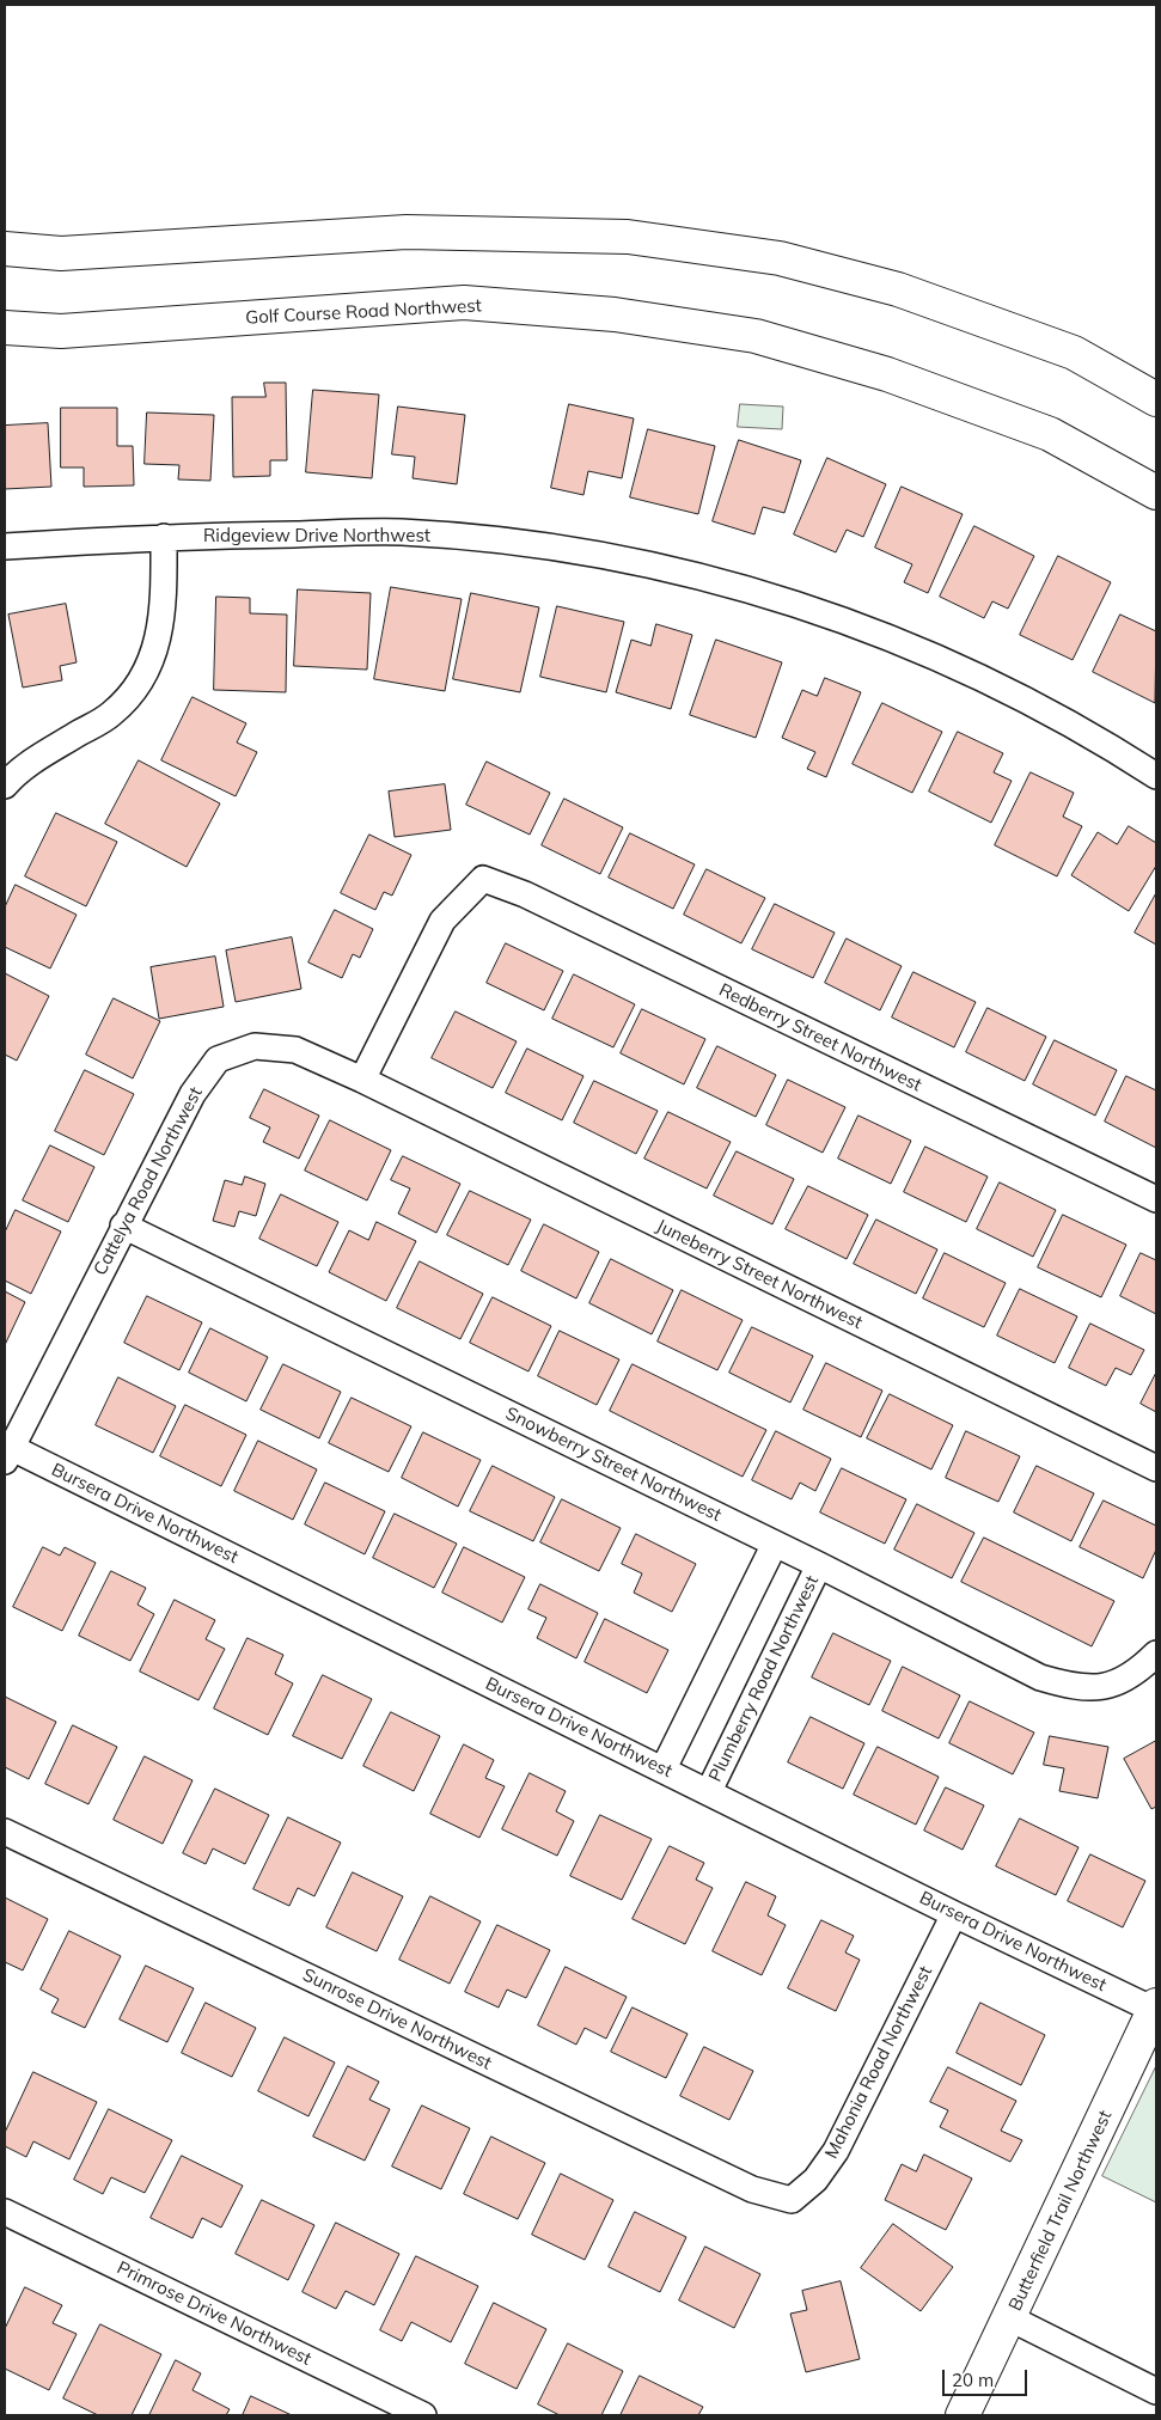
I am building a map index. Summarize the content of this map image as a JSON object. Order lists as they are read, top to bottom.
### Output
{
  "streets": {
    "main road": ["Golf Course Road Northwest", "Butterfield Trail Northwest"],
    "street": [
      "Ridgeview Drive Northwest",
      "Redberry Street Northwest",
      "Cattelya Road Northwest",
      "Juneberry Street Northwest",
      "Snowberry Street Northwest",
      "Bursera Drive Northwest",
      "Plumberry Road Northwest",
      "Sunrose Drive Northwest",
      "Mahonia Road Northwest",
      "Primrose Drive Northwest"
    ]
  },
  "crossings": [
    ["Redberry Street Northwest", "Cattelya Road Northwest"],
    ["Redberry Street Northwest", "Juneberry Street Northwest"],
    ["Cattelya Road Northwest", "Juneberry Street Northwest"],
    ["Cattelya Road Northwest", "Snowberry Street Northwest"],
    ["Cattelya Road Northwest", "Bursera Drive Northwest"],
    ["Snowberry Street Northwest", "Plumberry Road Northwest"],
    ["Bursera Drive Northwest", "Plumberry Road Northwest"],
    ["Bursera Drive Northwest", "Mahonia Road Northwest"],
    ["Bursera Drive Northwest", "Butterfield Trail Northwest"],
    ["Sunrose Drive Northwest", "Mahonia Road Northwest"]
  ],
  "scale_bar": "20 m"
}
